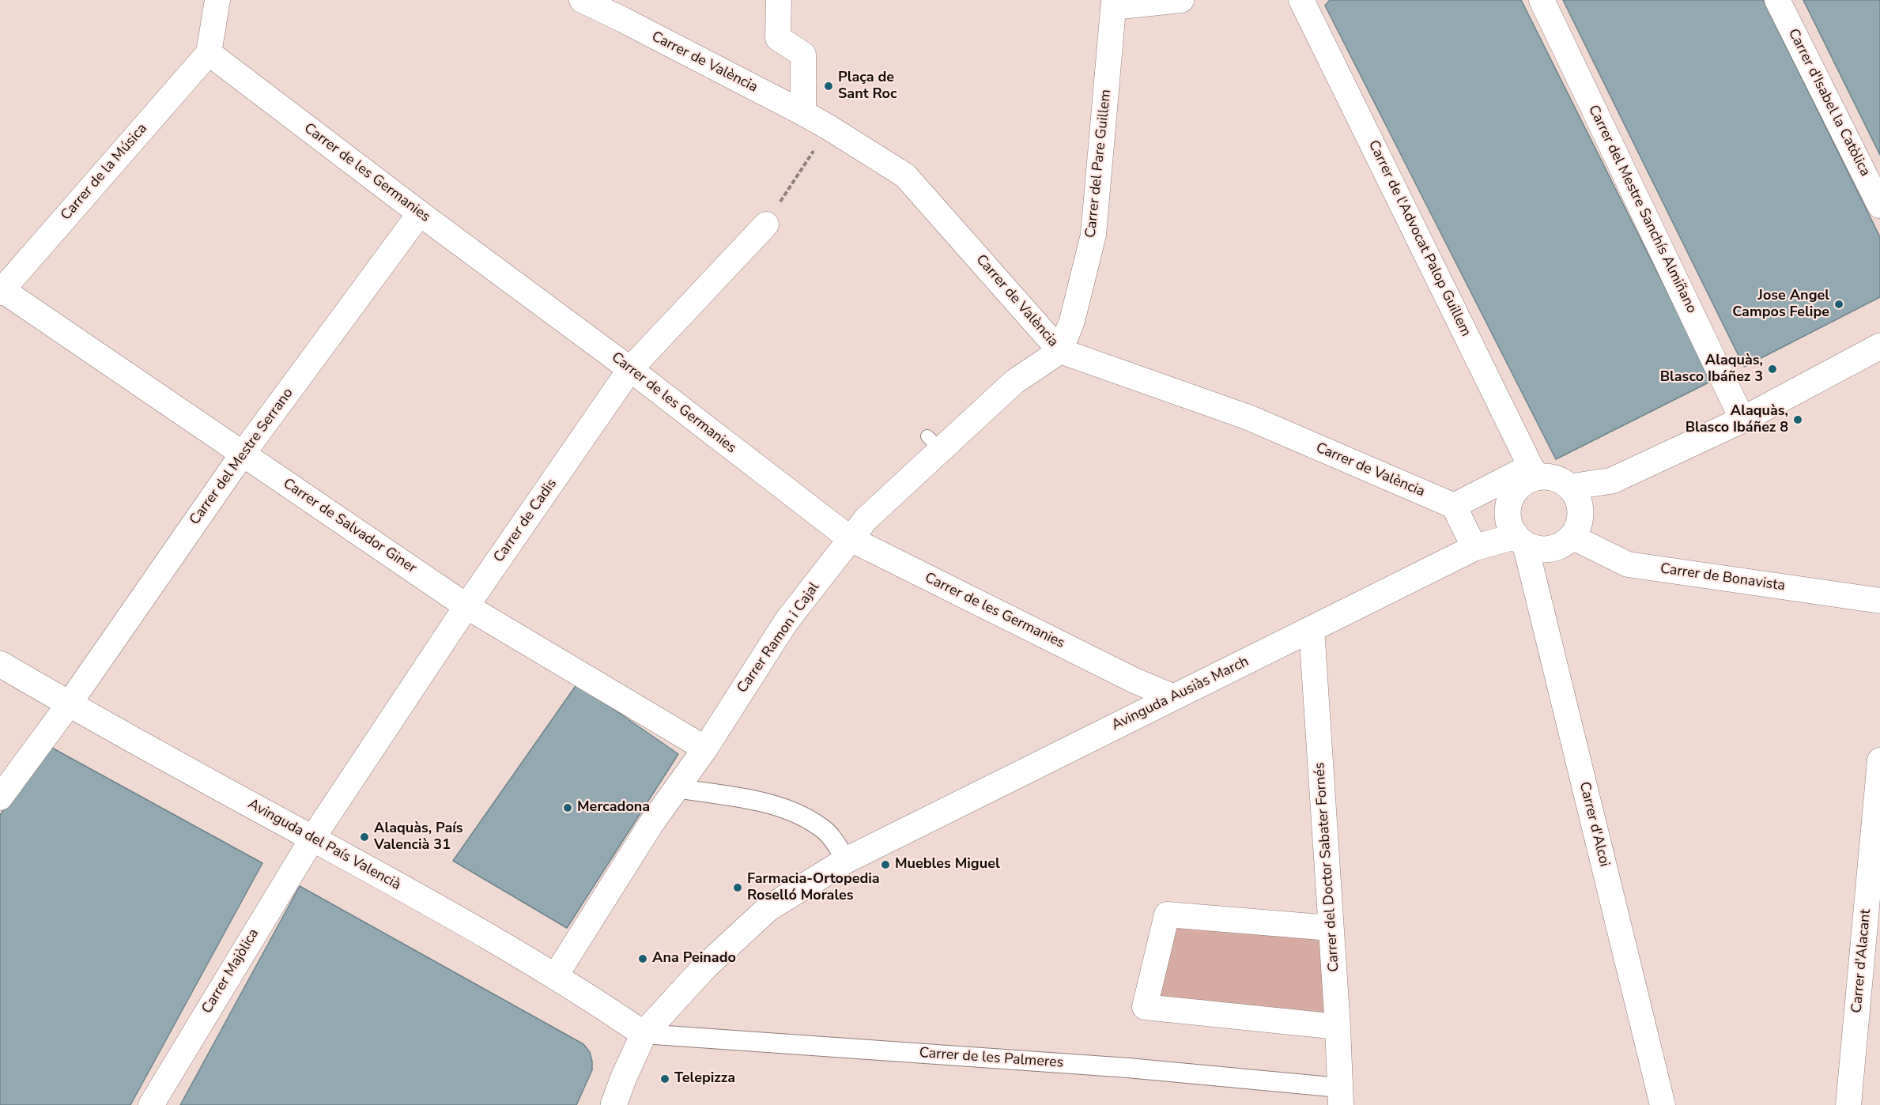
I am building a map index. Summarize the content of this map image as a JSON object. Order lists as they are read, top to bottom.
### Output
{
  "streets": {
    "street": [
      "Carrer de València",
      "Carrer d'Isabel la Catòlica",
      "Carrer del Pare Guillem",
      "Carrer de la Música",
      "Carrer de les Germanies",
      "Carrer del Mestre Sanchís Almiñano",
      "Carrer de l'Advocat Palop Guillem",
      "Carrer del Mestre Serrano",
      "Carrer de Cadis",
      "Carrer de Salvador Giner",
      "Carrer de Bonavista",
      "Carrer Ramon i Cajal",
      "Avinguda Ausiàs March",
      "Carrer d'Alcoi",
      "Avinguda del País Valencià",
      "Carrer del Doctor Sabater Fornés",
      "Carrer d'Alacant",
      "Carrer Majòlica",
      "Carrer de les Palmeres"
    ]
  },
  "crossings": [
    ["Carrer de València", "Carrer del Pare Guillem"],
    ["Carrer de València", "Carrer Ramon i Cajal"],
    ["Carrer del Pare Guillem", "Carrer Ramon i Cajal"],
    ["Carrer de la Música", "Carrer de les Germanies"],
    ["Carrer de la Música", "Carrer de Salvador Giner"],
    ["Carrer de les Germanies", "Carrer del Mestre Serrano"],
    ["Carrer de les Germanies", "Carrer de Cadis"],
    ["Carrer de les Germanies", "Carrer Ramon i Cajal"],
    ["Carrer de les Germanies", "Avinguda Ausiàs March"],
    ["Carrer de l'Advocat Palop Guillem", "Carrer de Bonavista"],
    ["Carrer de l'Advocat Palop Guillem", "Avinguda Ausiàs March"],
    ["Carrer de l'Advocat Palop Guillem", "Carrer d'Alcoi"],
    ["Carrer del Mestre Serrano", "Carrer de Salvador Giner"],
    ["Carrer del Mestre Serrano", "Avinguda del País Valencià"],
    ["Carrer de Cadis", "Carrer de Salvador Giner"],
    ["Carrer de Cadis", "Avinguda del País Valencià"],
    ["Carrer de Cadis", "Carrer Majòlica"],
    ["Carrer de Salvador Giner", "Carrer Ramon i Cajal"],
    ["Carrer de Bonavista", "Avinguda Ausiàs March"],
    ["Carrer de Bonavista", "Carrer d'Alcoi"],
    ["Carrer Ramon i Cajal", "Avinguda del País Valencià"],
    ["Avinguda Ausiàs March", "Carrer d'Alcoi"],
    ["Avinguda Ausiàs March", "Avinguda del País Valencià"],
    ["Avinguda Ausiàs March", "Carrer del Doctor Sabater Fornés"],
    ["Avinguda Ausiàs March", "Carrer de les Palmeres"],
    ["Avinguda del País Valencià", "Carrer Majòlica"],
    ["Avinguda del País Valencià", "Carrer de les Palmeres"],
    ["Carrer del Doctor Sabater Fornés", "Carrer de les Palmeres"]
  ],
  "places": [
    "Plaça de Sant Roc",
    "Jose Angel Campos Felipe",
    "Alaquàs, Blasco Ibáñez 3",
    "Alaquàs, Blasco Ibáñez 8",
    "Mercadona",
    "Alaquàs, País Valencià 31",
    "Muebles Miguel",
    "Farmacia-Ortopedia Roselló Morales",
    "Ana Peinado",
    "Telepizza"
  ]
}
